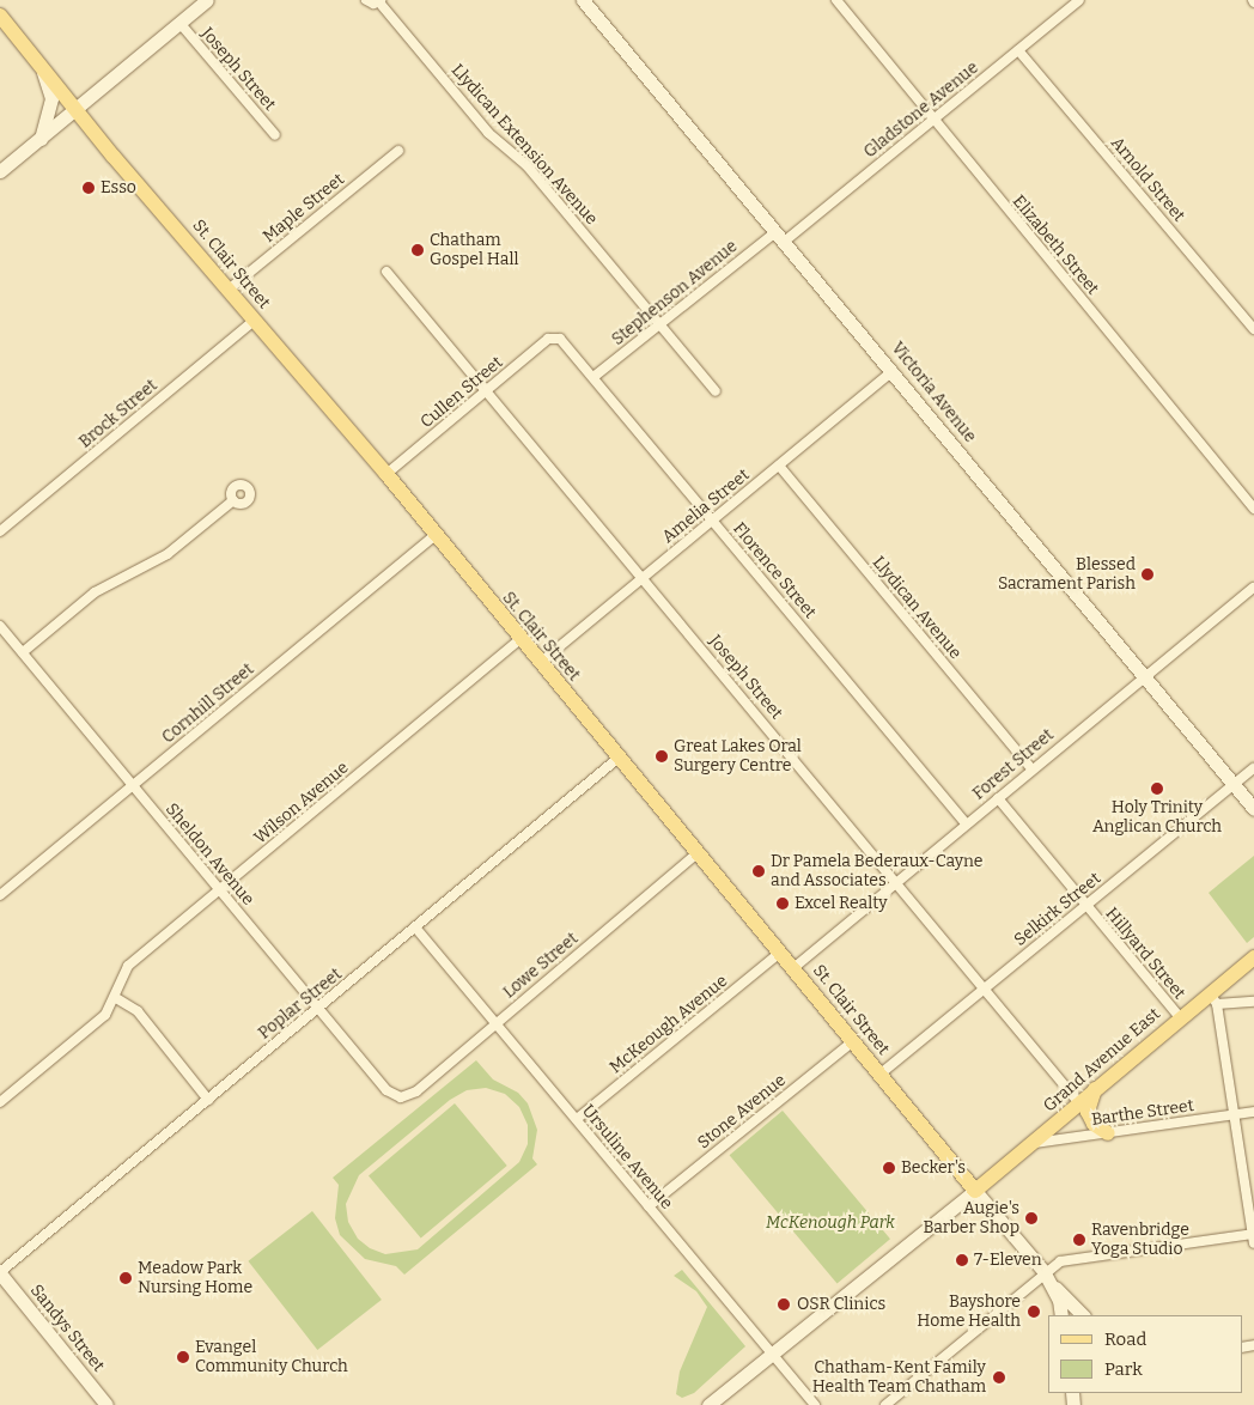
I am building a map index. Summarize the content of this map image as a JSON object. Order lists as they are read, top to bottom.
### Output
{
  "streets": {
    "main road": ["St. Clair Street", "Grand Avenue East"],
    "street": [
      "Joseph Street",
      "Gladstone Avenue",
      "Llydican Extension Avenue",
      "Arnold Street",
      "Maple Street",
      "Elizabeth Street",
      "Stephenson Avenue",
      "Cullen Street",
      "Victoria Avenue",
      "Brock Street",
      "Amelia Street",
      "Florence Street",
      "Llydican Avenue",
      "Cornhill Street",
      "Forest Street",
      "Wilson Avenue",
      "Sheldon Avenue",
      "Selkirk Street",
      "Hillyard Street",
      "Lowe Street",
      "Poplar Street",
      "McKeough Avenue",
      "Stone Avenue",
      "Barthe Street",
      "Ursuline Avenue",
      "Sandys Street"
    ]
  },
  "crossings": [
    ["Joseph Street", "Cullen Street"],
    ["Joseph Street", "Amelia Street"],
    ["Joseph Street", "Forest Street"],
    ["Joseph Street", "Selkirk Street"],
    ["Joseph Street", "Grand Avenue East"],
    ["Gladstone Avenue", "Arnold Street"],
    ["Gladstone Avenue", "Elizabeth Street"],
    ["Gladstone Avenue", "Stephenson Avenue"],
    ["Gladstone Avenue", "Victoria Avenue"],
    ["Llydican Extension Avenue", "Stephenson Avenue"],
    ["Maple Street", "St. Clair Street"],
    ["St. Clair Street", "Cullen Street"],
    ["St. Clair Street", "Brock Street"],
    ["St. Clair Street", "Amelia Street"],
    ["St. Clair Street", "Cornhill Street"],
    ["St. Clair Street", "Forest Street"],
    ["St. Clair Street", "Wilson Avenue"],
    ["St. Clair Street", "Selkirk Street"],
    ["St. Clair Street", "Lowe Street"],
    ["St. Clair Street", "Poplar Street"],
    ["St. Clair Street", "McKeough Avenue"],
    ["St. Clair Street", "Grand Avenue East"],
    ["St. Clair Street", "Stone Avenue"],
    ["Stephenson Avenue", "Victoria Avenue"],
    ["Stephenson Avenue", "Florence Street"],
    ["Cullen Street", "Florence Street"],
    ["Victoria Avenue", "Amelia Street"],
    ["Victoria Avenue", "Forest Street"],
    ["Victoria Avenue", "Selkirk Street"],
    ["Amelia Street", "Florence Street"],
    ["Amelia Street", "Llydican Avenue"],
    ["Florence Street", "Forest Street"],
    ["Llydican Avenue", "Forest Street"],
    ["Cornhill Street", "Sheldon Avenue"],
    ["Forest Street", "Hillyard Street"],
    ["Wilson Avenue", "Sheldon Avenue"],
    ["Sheldon Avenue", "Lowe Street"],
    ["Sheldon Avenue", "Poplar Street"],
    ["Selkirk Street", "Hillyard Street"],
    ["Hillyard Street", "Grand Avenue East"],
    ["Lowe Street", "Ursuline Avenue"],
    ["Poplar Street", "Ursuline Avenue"],
    ["Poplar Street", "Sandys Street"],
    ["McKeough Avenue", "Ursuline Avenue"],
    ["Grand Avenue East", "Barthe Street"],
    ["Stone Avenue", "Ursuline Avenue"]
  ],
  "parks": ["McKenough Park"],
  "places": [
    "Esso",
    "Chatham Gospel Hall",
    "Blessed Sacrament Parish",
    "Great Lakes Oral Surgery Centre",
    "Holy Trinity Anglican Church",
    "Dr Pamela Bederaux-Cayne and Associates",
    "Excel Realty",
    "Becker's",
    "Augie's Barber Shop",
    "Ravenbridge Yoga Studio",
    "7-Eleven",
    "Meadow Park Nursing Home",
    "OSR Clinics",
    "Bayshore Home Health",
    "Evangel Community Church",
    "Chatham-Kent Family Health Team Chatham"
  ],
  "legend": ["Road", "Park"]
}
